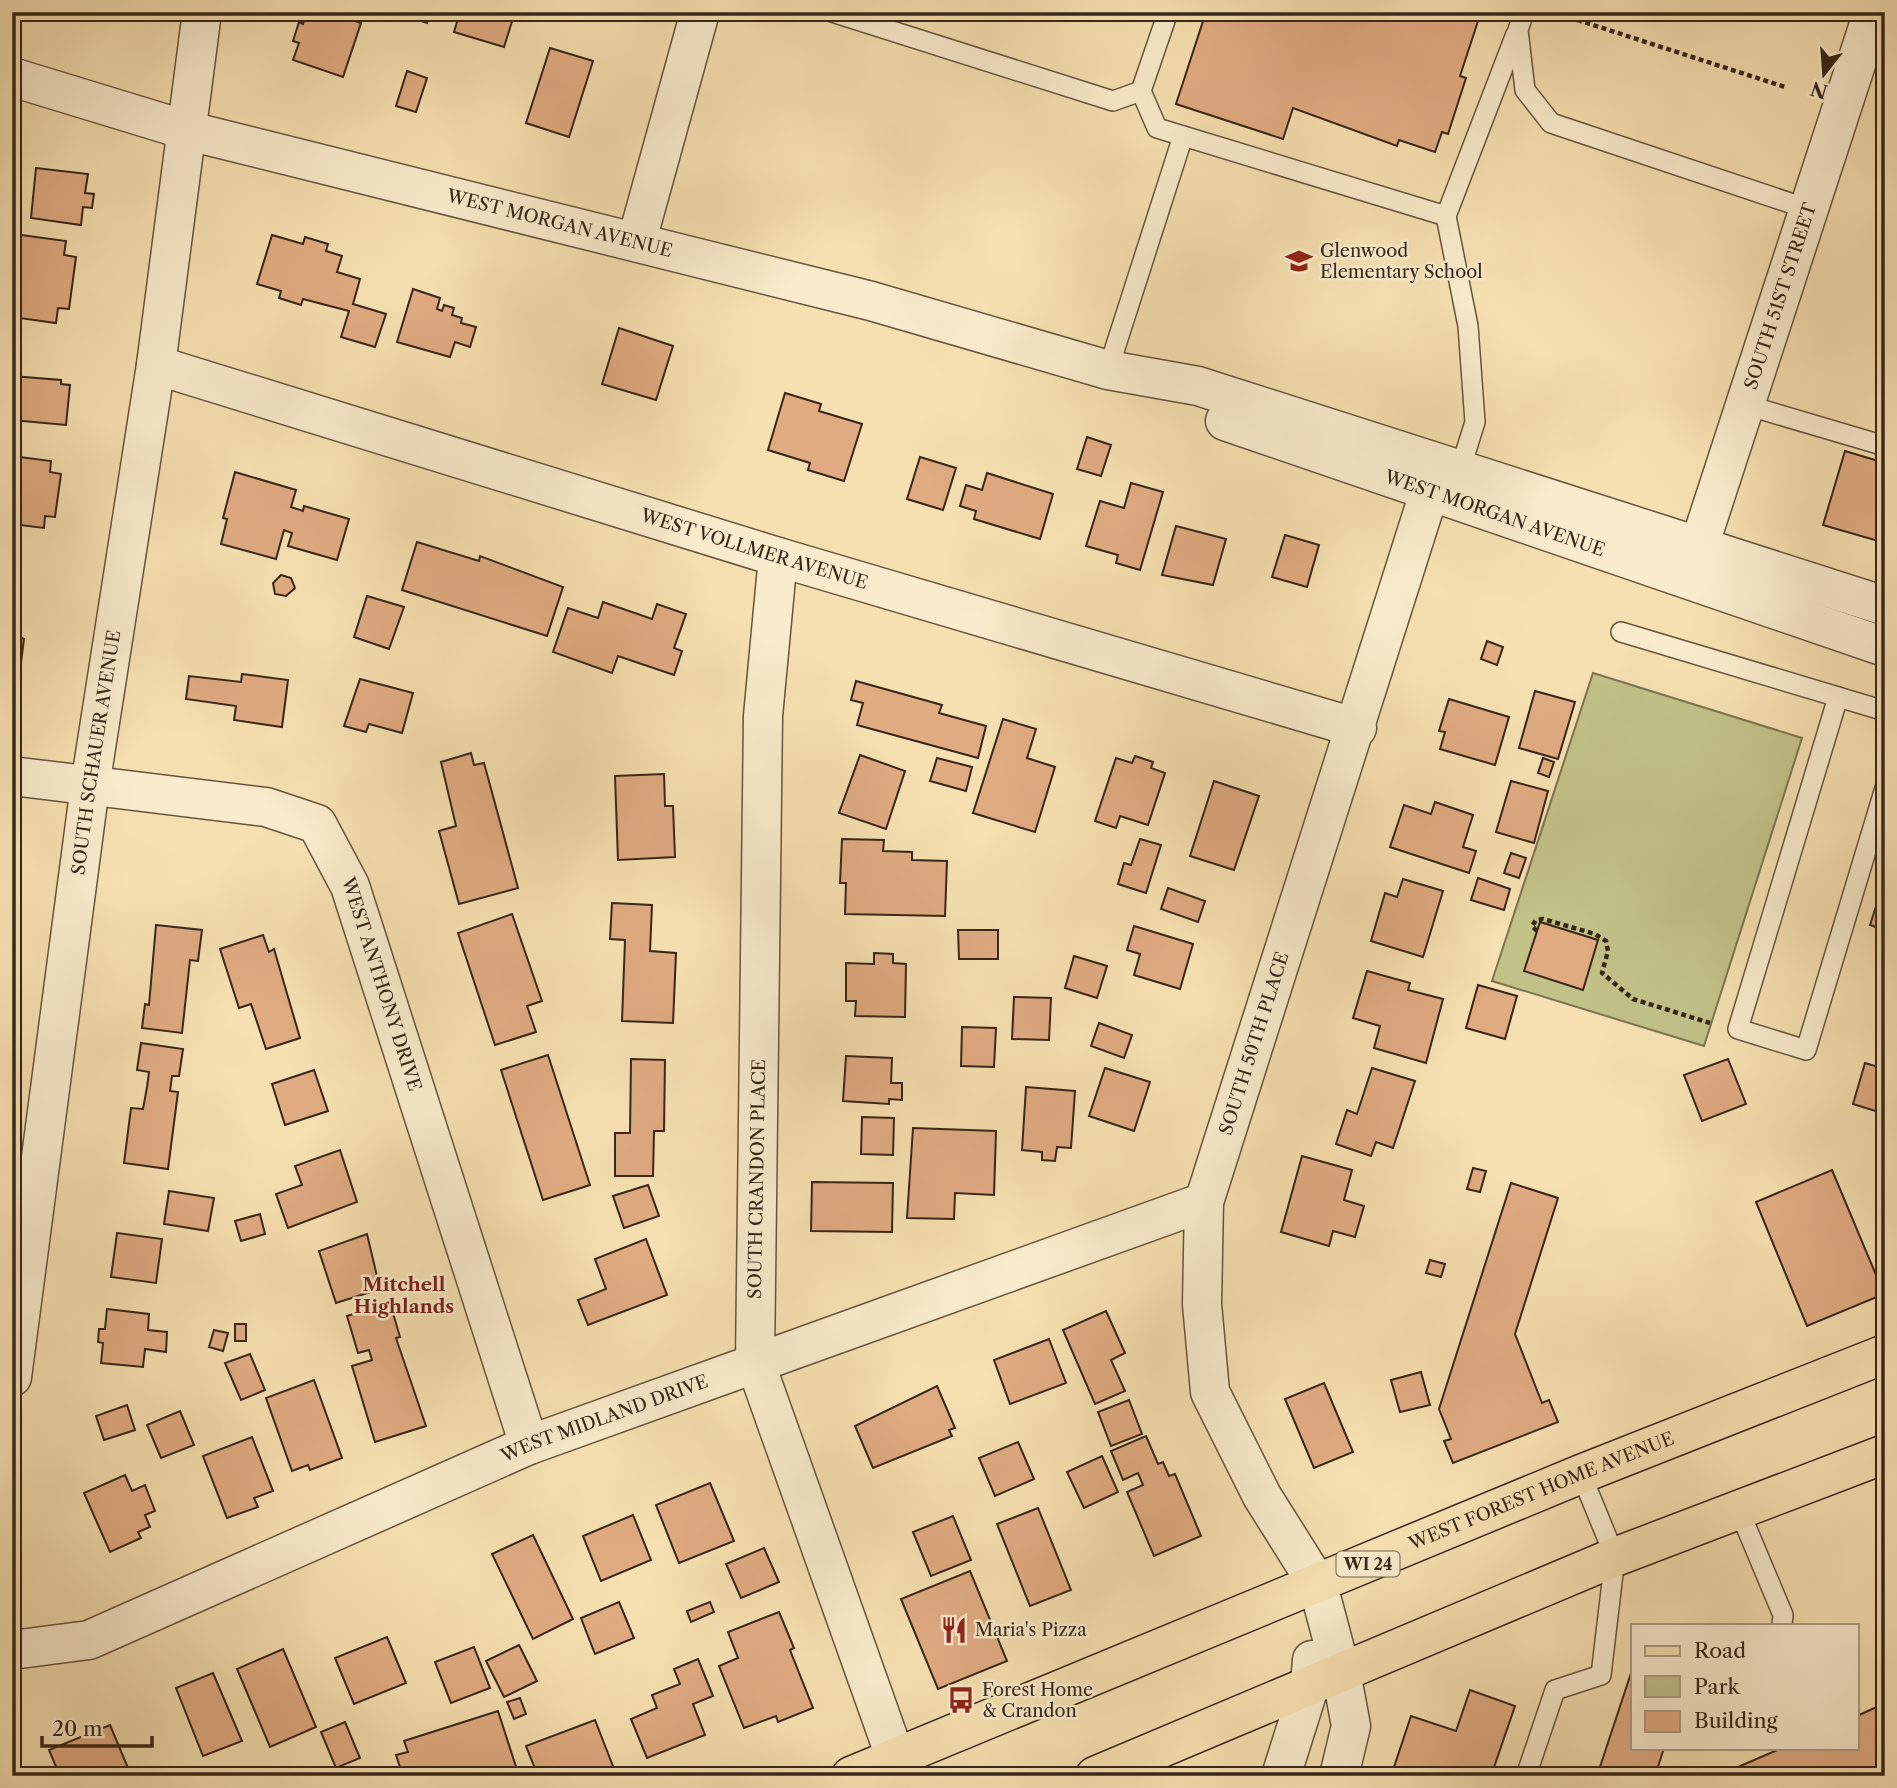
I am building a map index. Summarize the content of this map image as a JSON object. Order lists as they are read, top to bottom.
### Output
{
  "streets": {
    "main road": ["WEST FOREST HOME AVENUE", "WI 24"],
    "street": [
      "WEST MORGAN AVENUE",
      "SOUTH 51ST STREET",
      "WEST VOLLMER AVENUE",
      "SOUTH SCHAUER AVENUE",
      "WEST ANTHONY DRIVE",
      "SOUTH 50TH PLACE",
      "SOUTH CRANDON PLACE",
      "WEST MIDLAND DRIVE"
    ]
  },
  "crossings": [
    ["WEST MORGAN AVENUE", "SOUTH 51ST STREET"],
    ["WEST MORGAN AVENUE", "SOUTH SCHAUER AVENUE"],
    ["WEST MORGAN AVENUE", "SOUTH 50TH PLACE"],
    ["WEST VOLLMER AVENUE", "SOUTH SCHAUER AVENUE"],
    ["WEST VOLLMER AVENUE", "SOUTH 50TH PLACE"],
    ["WEST VOLLMER AVENUE", "SOUTH CRANDON PLACE"],
    ["SOUTH SCHAUER AVENUE", "WEST ANTHONY DRIVE"],
    ["WEST ANTHONY DRIVE", "WEST MIDLAND DRIVE"],
    ["SOUTH 50TH PLACE", "WEST MIDLAND DRIVE"],
    ["SOUTH 50TH PLACE", "WEST FOREST HOME AVENUE"],
    ["SOUTH CRANDON PLACE", "WEST MIDLAND DRIVE"],
    ["SOUTH CRANDON PLACE", "WEST FOREST HOME AVENUE"]
  ],
  "districts": ["Mitchell Highlands"],
  "places": {
    "school or university": ["Glenwood Elementary School"],
    "restaurant": ["Maria's Pizza"],
    "bus stop": ["Forest Home & Crandon"]
  },
  "legend": ["Road", "Park", "Building"],
  "scale_bar": "20 m",
  "north": "bottom"
}
